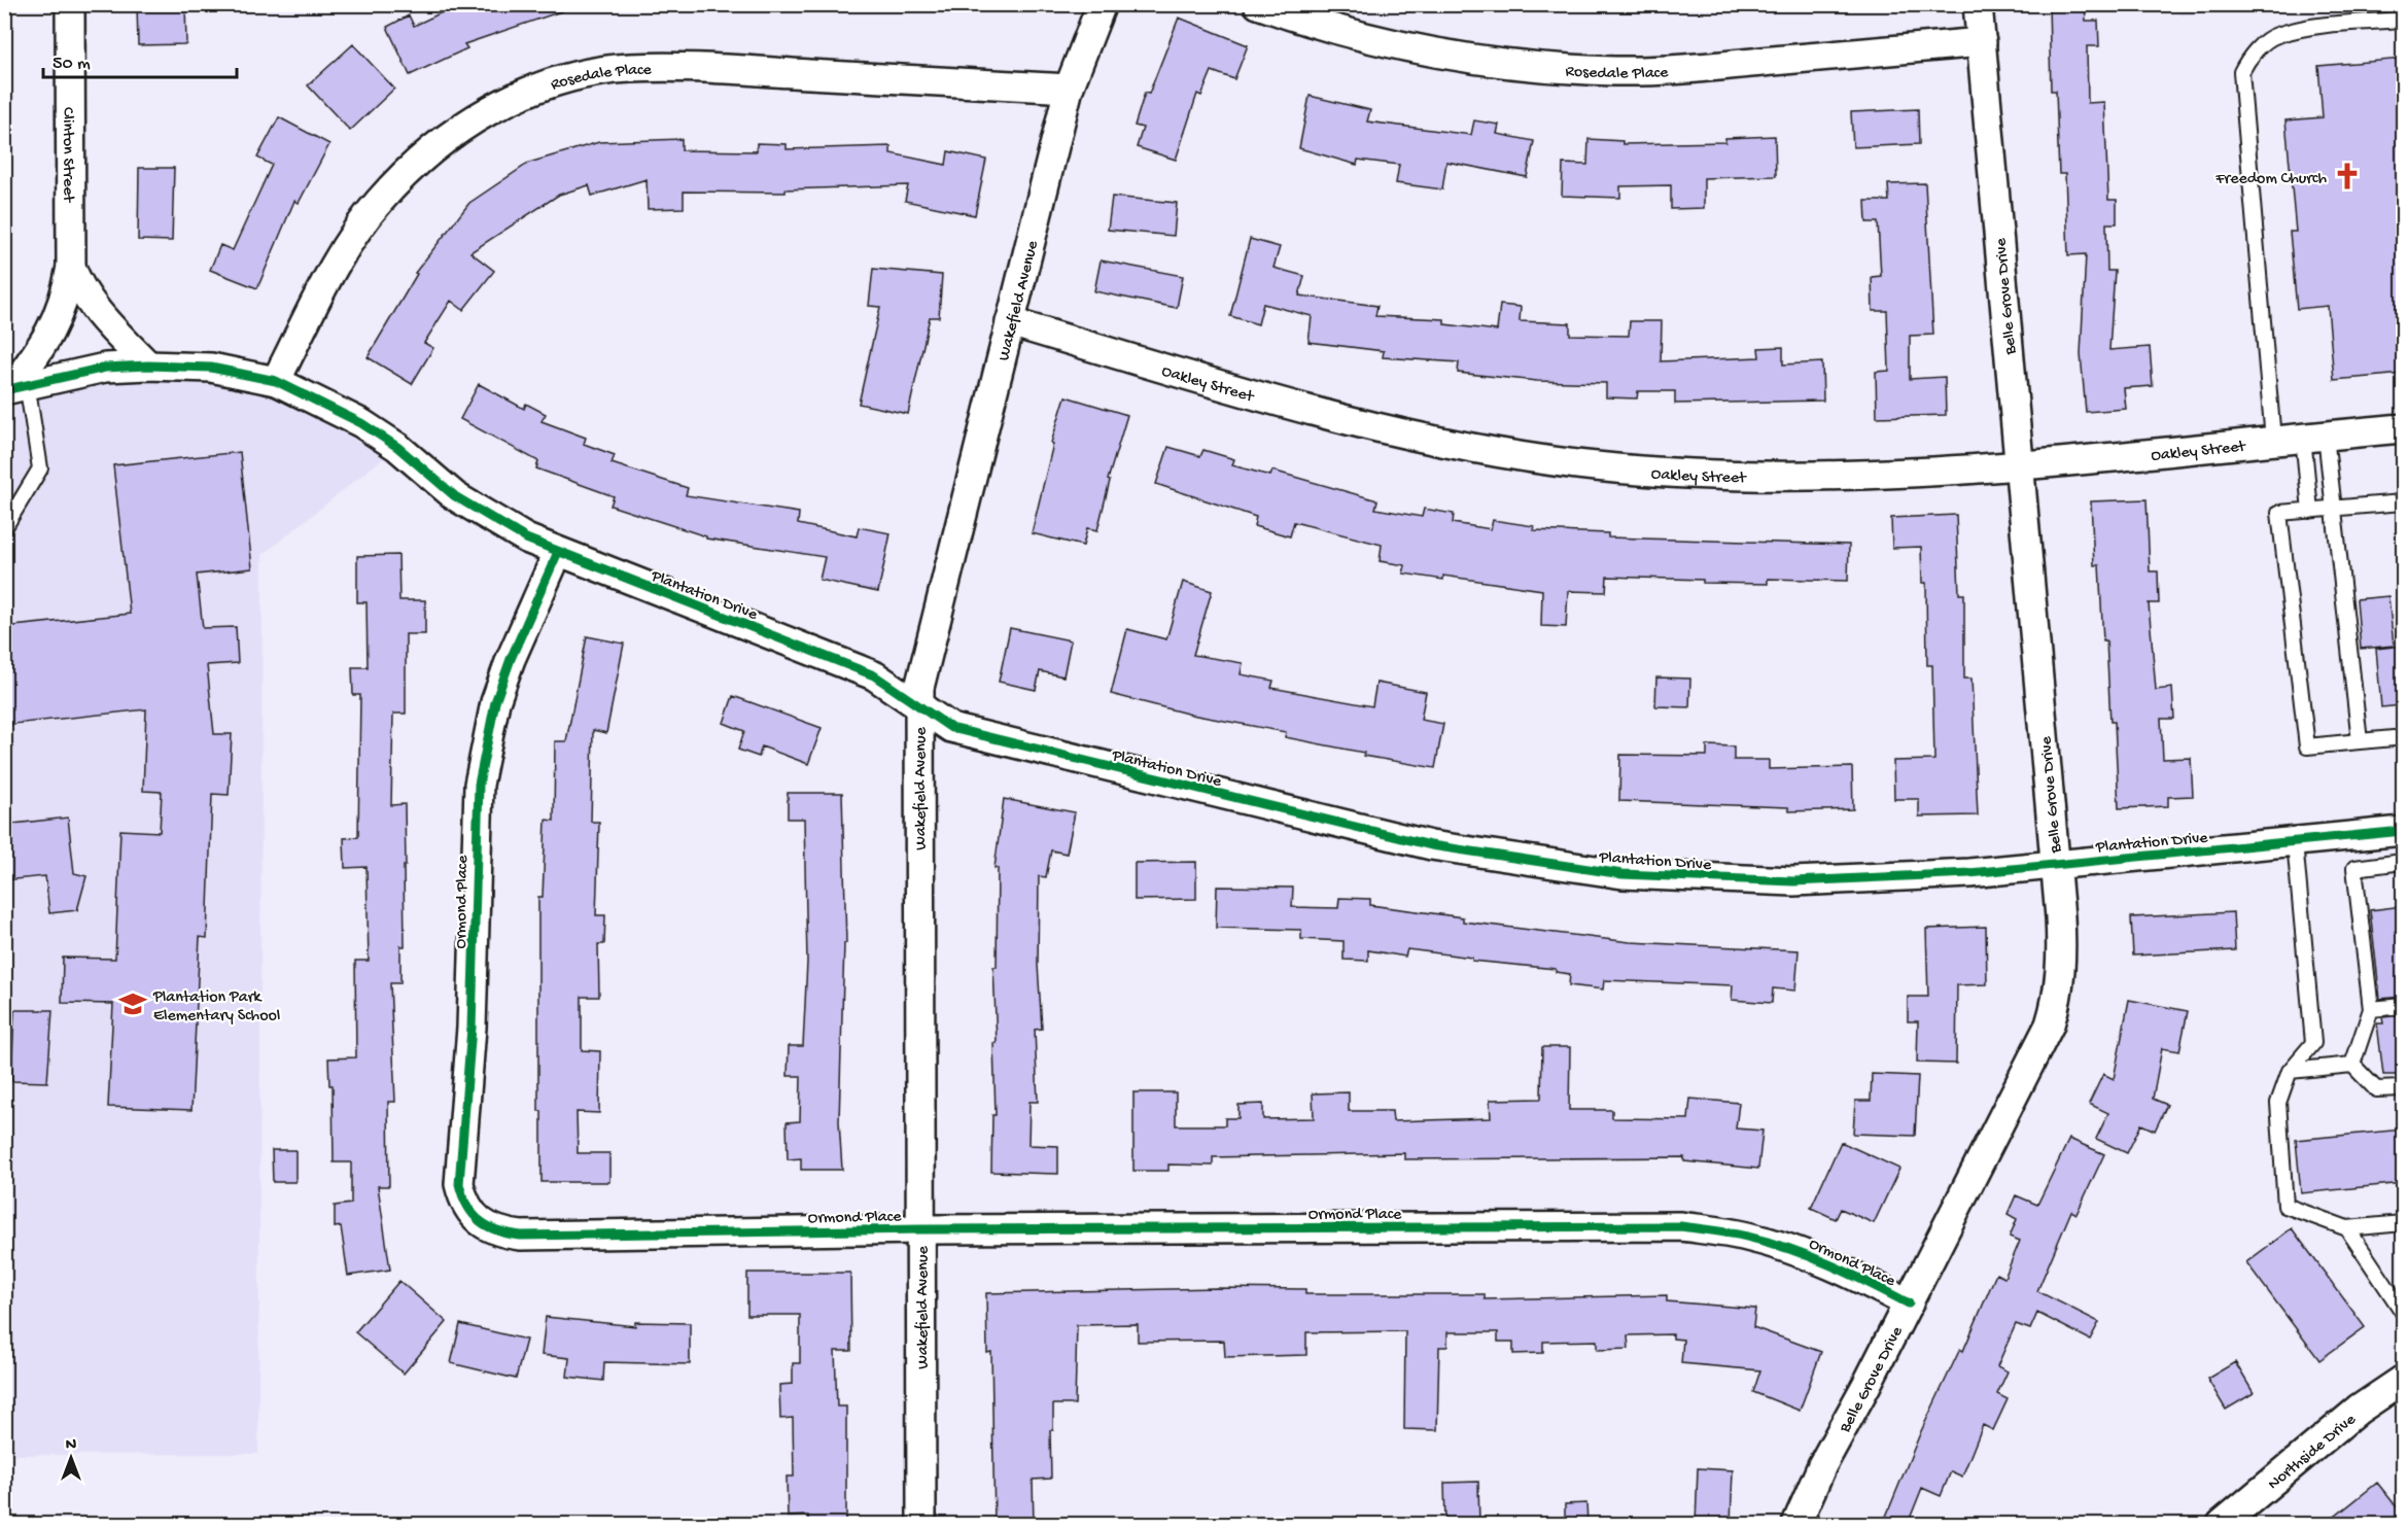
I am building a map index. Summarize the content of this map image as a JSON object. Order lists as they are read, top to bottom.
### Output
{
  "streets": {
    "street": [
      "Rosedale Place",
      "Clinton Street",
      "Belle Grove Drive",
      "Wakefield Avenue",
      "Oakley Street",
      "Plantation Drive",
      "Ormond Place",
      "Northside Drive"
    ]
  },
  "crossings": [
    ["Rosedale Place", "Belle Grove Drive"],
    ["Rosedale Place", "Wakefield Avenue"],
    ["Rosedale Place", "Plantation Drive"],
    ["Clinton Street", "Plantation Drive"],
    ["Belle Grove Drive", "Oakley Street"],
    ["Belle Grove Drive", "Plantation Drive"],
    ["Belle Grove Drive", "Ormond Place"],
    ["Wakefield Avenue", "Oakley Street"],
    ["Wakefield Avenue", "Plantation Drive"],
    ["Wakefield Avenue", "Ormond Place"],
    ["Plantation Drive", "Ormond Place"]
  ],
  "places": {
    "church": ["Freedom Church"],
    "school or university": ["Plantation Park Elementary School"]
  },
  "scale_bar": "50 m",
  "north": "top"
}
